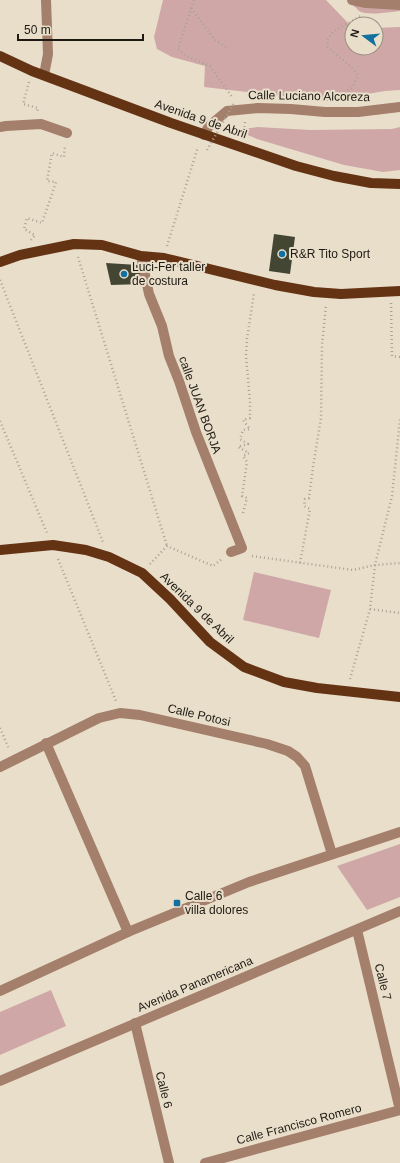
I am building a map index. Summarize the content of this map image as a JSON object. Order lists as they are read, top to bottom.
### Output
{
  "streets": {
    "main road": ["Avenida 9 de Abril"],
    "street": [
      "Calle Luciano Alcoreza",
      "calle JUAN BORJA",
      "Calle Potosi",
      "Calle 7",
      "Avenida Panamericana",
      "Calle 6",
      "Calle Francisco Romero"
    ]
  },
  "crossings": [
    ["Calle Luciano Alcoreza", "Avenida 9 de Abril"],
    ["Calle 7", "Avenida Panamericana"],
    ["Calle 7", "Calle Francisco Romero"],
    ["Avenida Panamericana", "Calle 6"]
  ],
  "places": {
    "other": ["R&R Tito Sport", "Luci-Fer taller de costura"],
    "transit": ["Calle 6 villa dolores"]
  },
  "scale_bar": "50 m",
  "north": "left"
}
